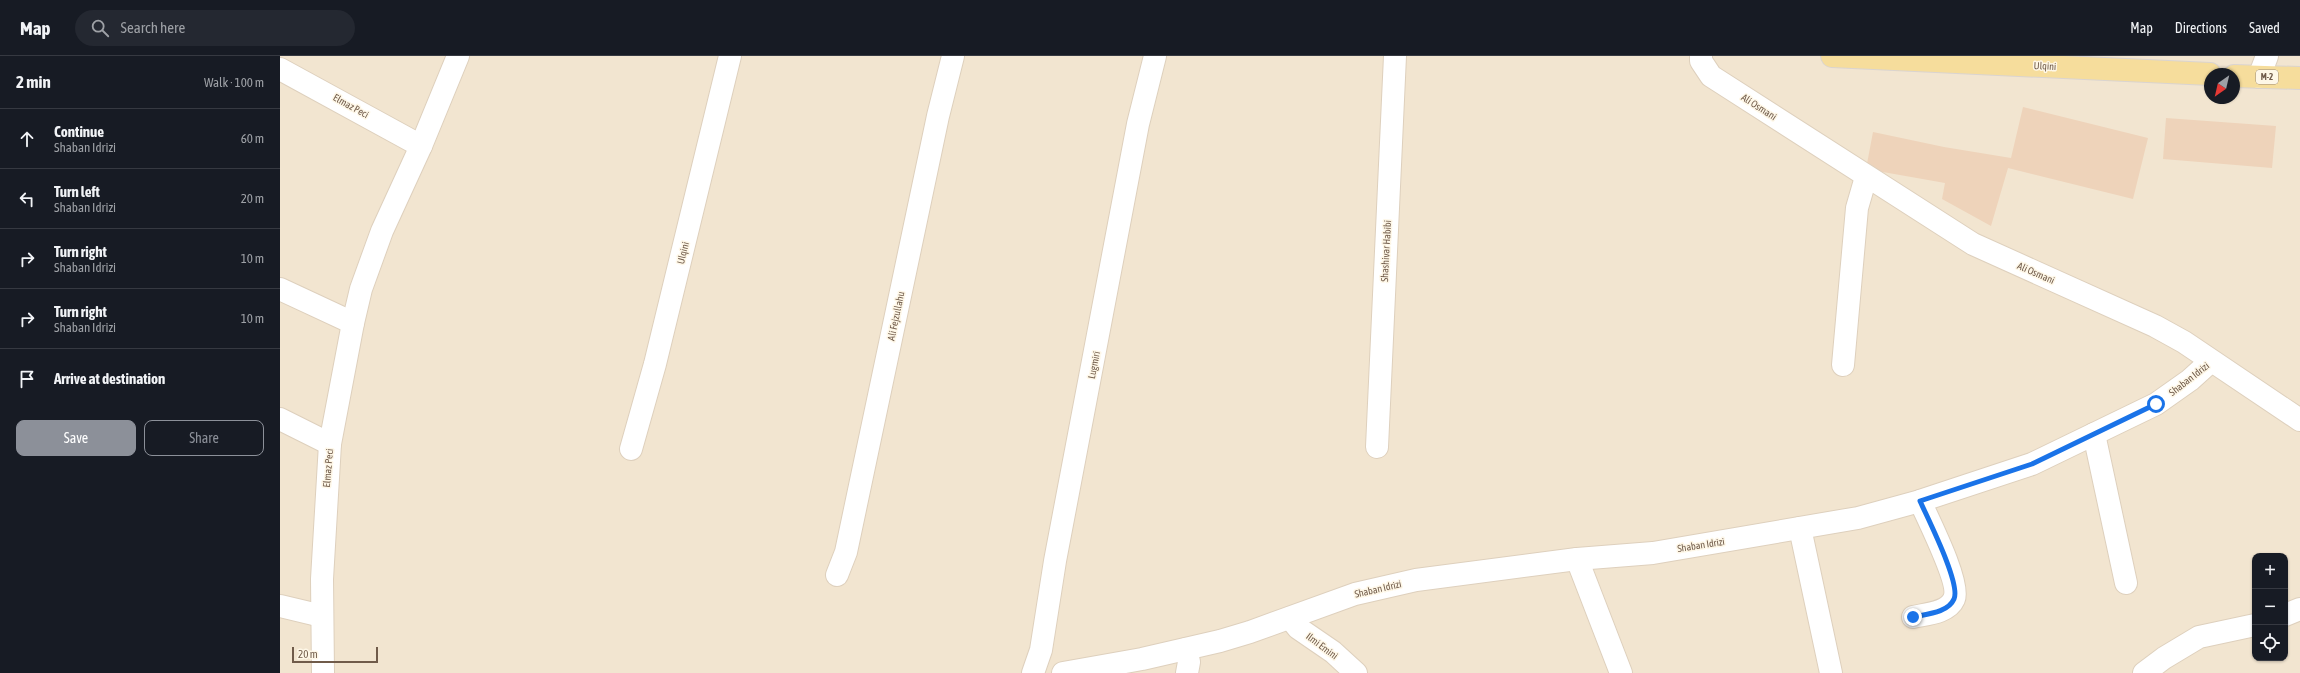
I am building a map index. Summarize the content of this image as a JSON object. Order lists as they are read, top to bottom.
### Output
{
  "streets": {
    "main road": ["Ulqini", "M-2"],
    "street": [
      "Elmaz Peci",
      "Ali Osmani",
      "Shashivar Habibi",
      "Ali Fejzullahu",
      "Lugmiri",
      "Shaban Idrizi",
      "Ilmi Emini"
    ]
  },
  "crossings": [
    ["Ali Osmani", "Shaban Idrizi"],
    ["Shaban Idrizi", "Ilmi Emini"]
  ],
  "scale_bar": "20 m",
  "north": "bottom left",
  "page": {
    "header": "Map",
    "search": "Search here",
    "nav": ["Map", "Directions", "Saved"],
    "heading": ["2 min", "Walk · 100 m"],
    "list": [
      ["Continue", "Shaban Idrizi", "60 m"],
      ["Turn left", "Shaban Idrizi", "20 m"],
      ["Turn right", "Shaban Idrizi", "10 m"],
      ["Turn right", "Shaban Idrizi", "10 m"],
      "Arrive at destination"
    ],
    "buttons": ["Save", "Share"],
    "map_buttons": ["+", "−"],
    "scale": "20 m"
  }
}
